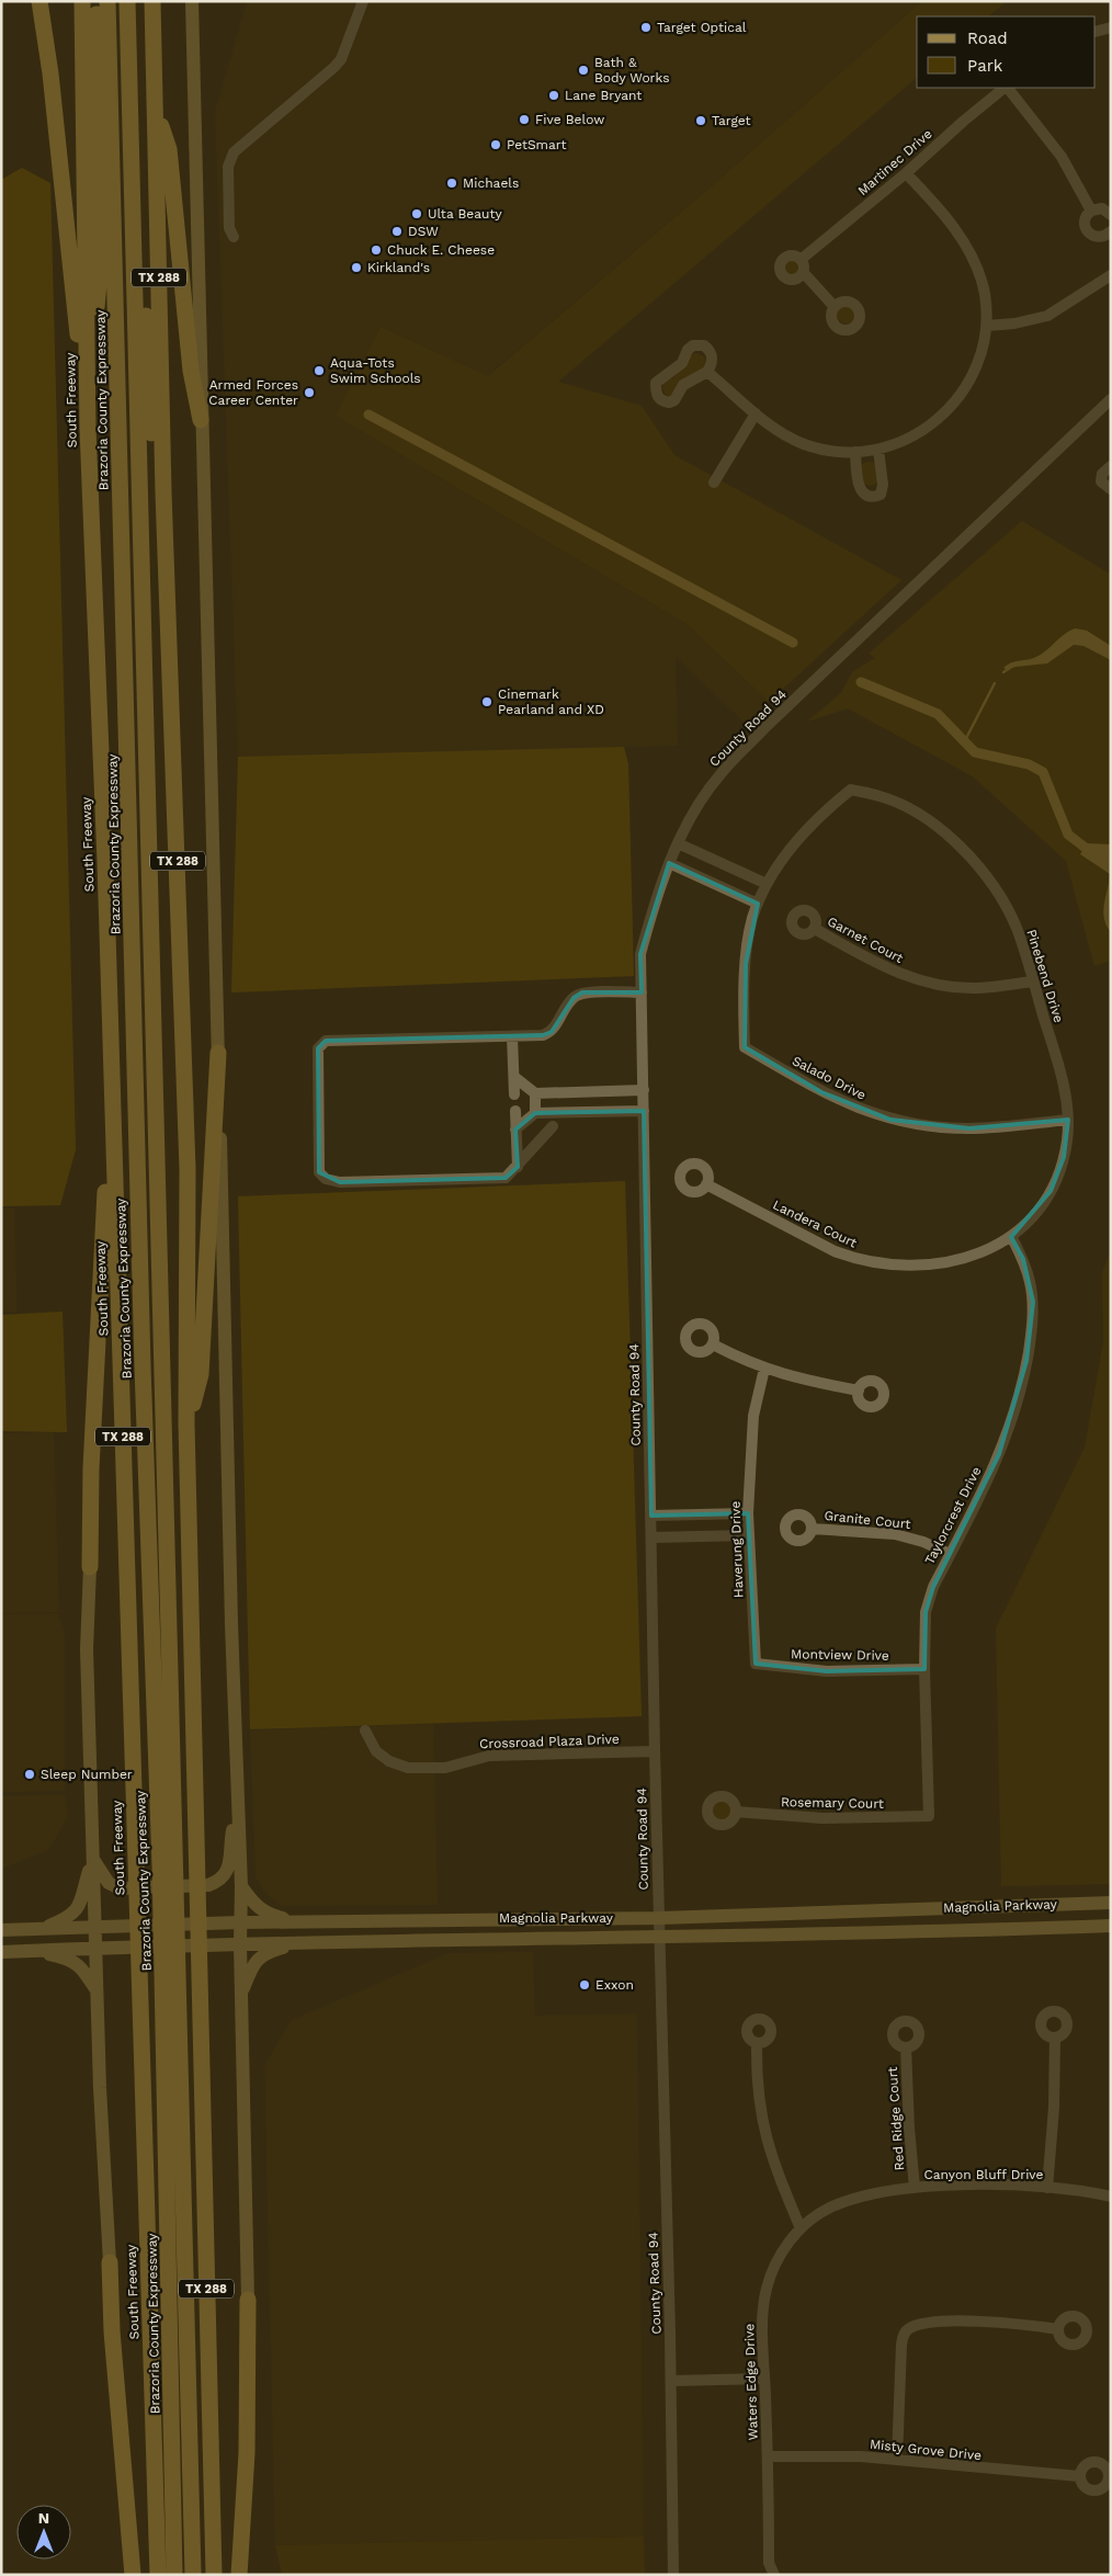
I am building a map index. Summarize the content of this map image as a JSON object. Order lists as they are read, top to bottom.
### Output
{
  "streets": {
    "highway": ["TX 288", "South Freeway", "Brazoria County Expressway"],
    "main road": ["Magnolia Parkway"],
    "street": [
      "Martinec Drive",
      "County Road 94",
      "Garnet Court",
      "Pinebend Drive",
      "Salado Drive",
      "Landera Court",
      "Taylorcrest Drive",
      "Granite Court",
      "Haverung Drive",
      "Montview Drive",
      "Crossroad Plaza Drive",
      "Rosemary Court",
      "Red Ridge Court",
      "Canyon Bluff Drive",
      "Waters Edge Drive",
      "Misty Grove Drive"
    ]
  },
  "crossings": [
    ["County Road 94", "Crossroad Plaza Drive"],
    ["County Road 94", "Magnolia Parkway"],
    ["Garnet Court", "Pinebend Drive"],
    ["Pinebend Drive", "Salado Drive"],
    ["Pinebend Drive", "Landera Court"],
    ["Pinebend Drive", "Taylorcrest Drive"],
    ["Landera Court", "Taylorcrest Drive"],
    ["Taylorcrest Drive", "Granite Court"],
    ["Taylorcrest Drive", "Montview Drive"],
    ["Taylorcrest Drive", "Rosemary Court"],
    ["Haverung Drive", "Montview Drive"],
    ["Red Ridge Court", "Canyon Bluff Drive"],
    ["Canyon Bluff Drive", "Waters Edge Drive"],
    ["Waters Edge Drive", "Misty Grove Drive"]
  ],
  "places": [
    "Target Optical",
    "Bath & Body Works",
    "Lane Bryant",
    "Five Below",
    "Target",
    "PetSmart",
    "Michaels",
    "Ulta Beauty",
    "DSW",
    "Chuck E. Cheese",
    "Kirkland's",
    "Aqua-Tots Swim Schools",
    "Armed Forces Career Center",
    "Cinemark Pearland and XD",
    "Sleep Number",
    "Exxon"
  ],
  "legend": ["Road", "Park"],
  "north": "top"
}
